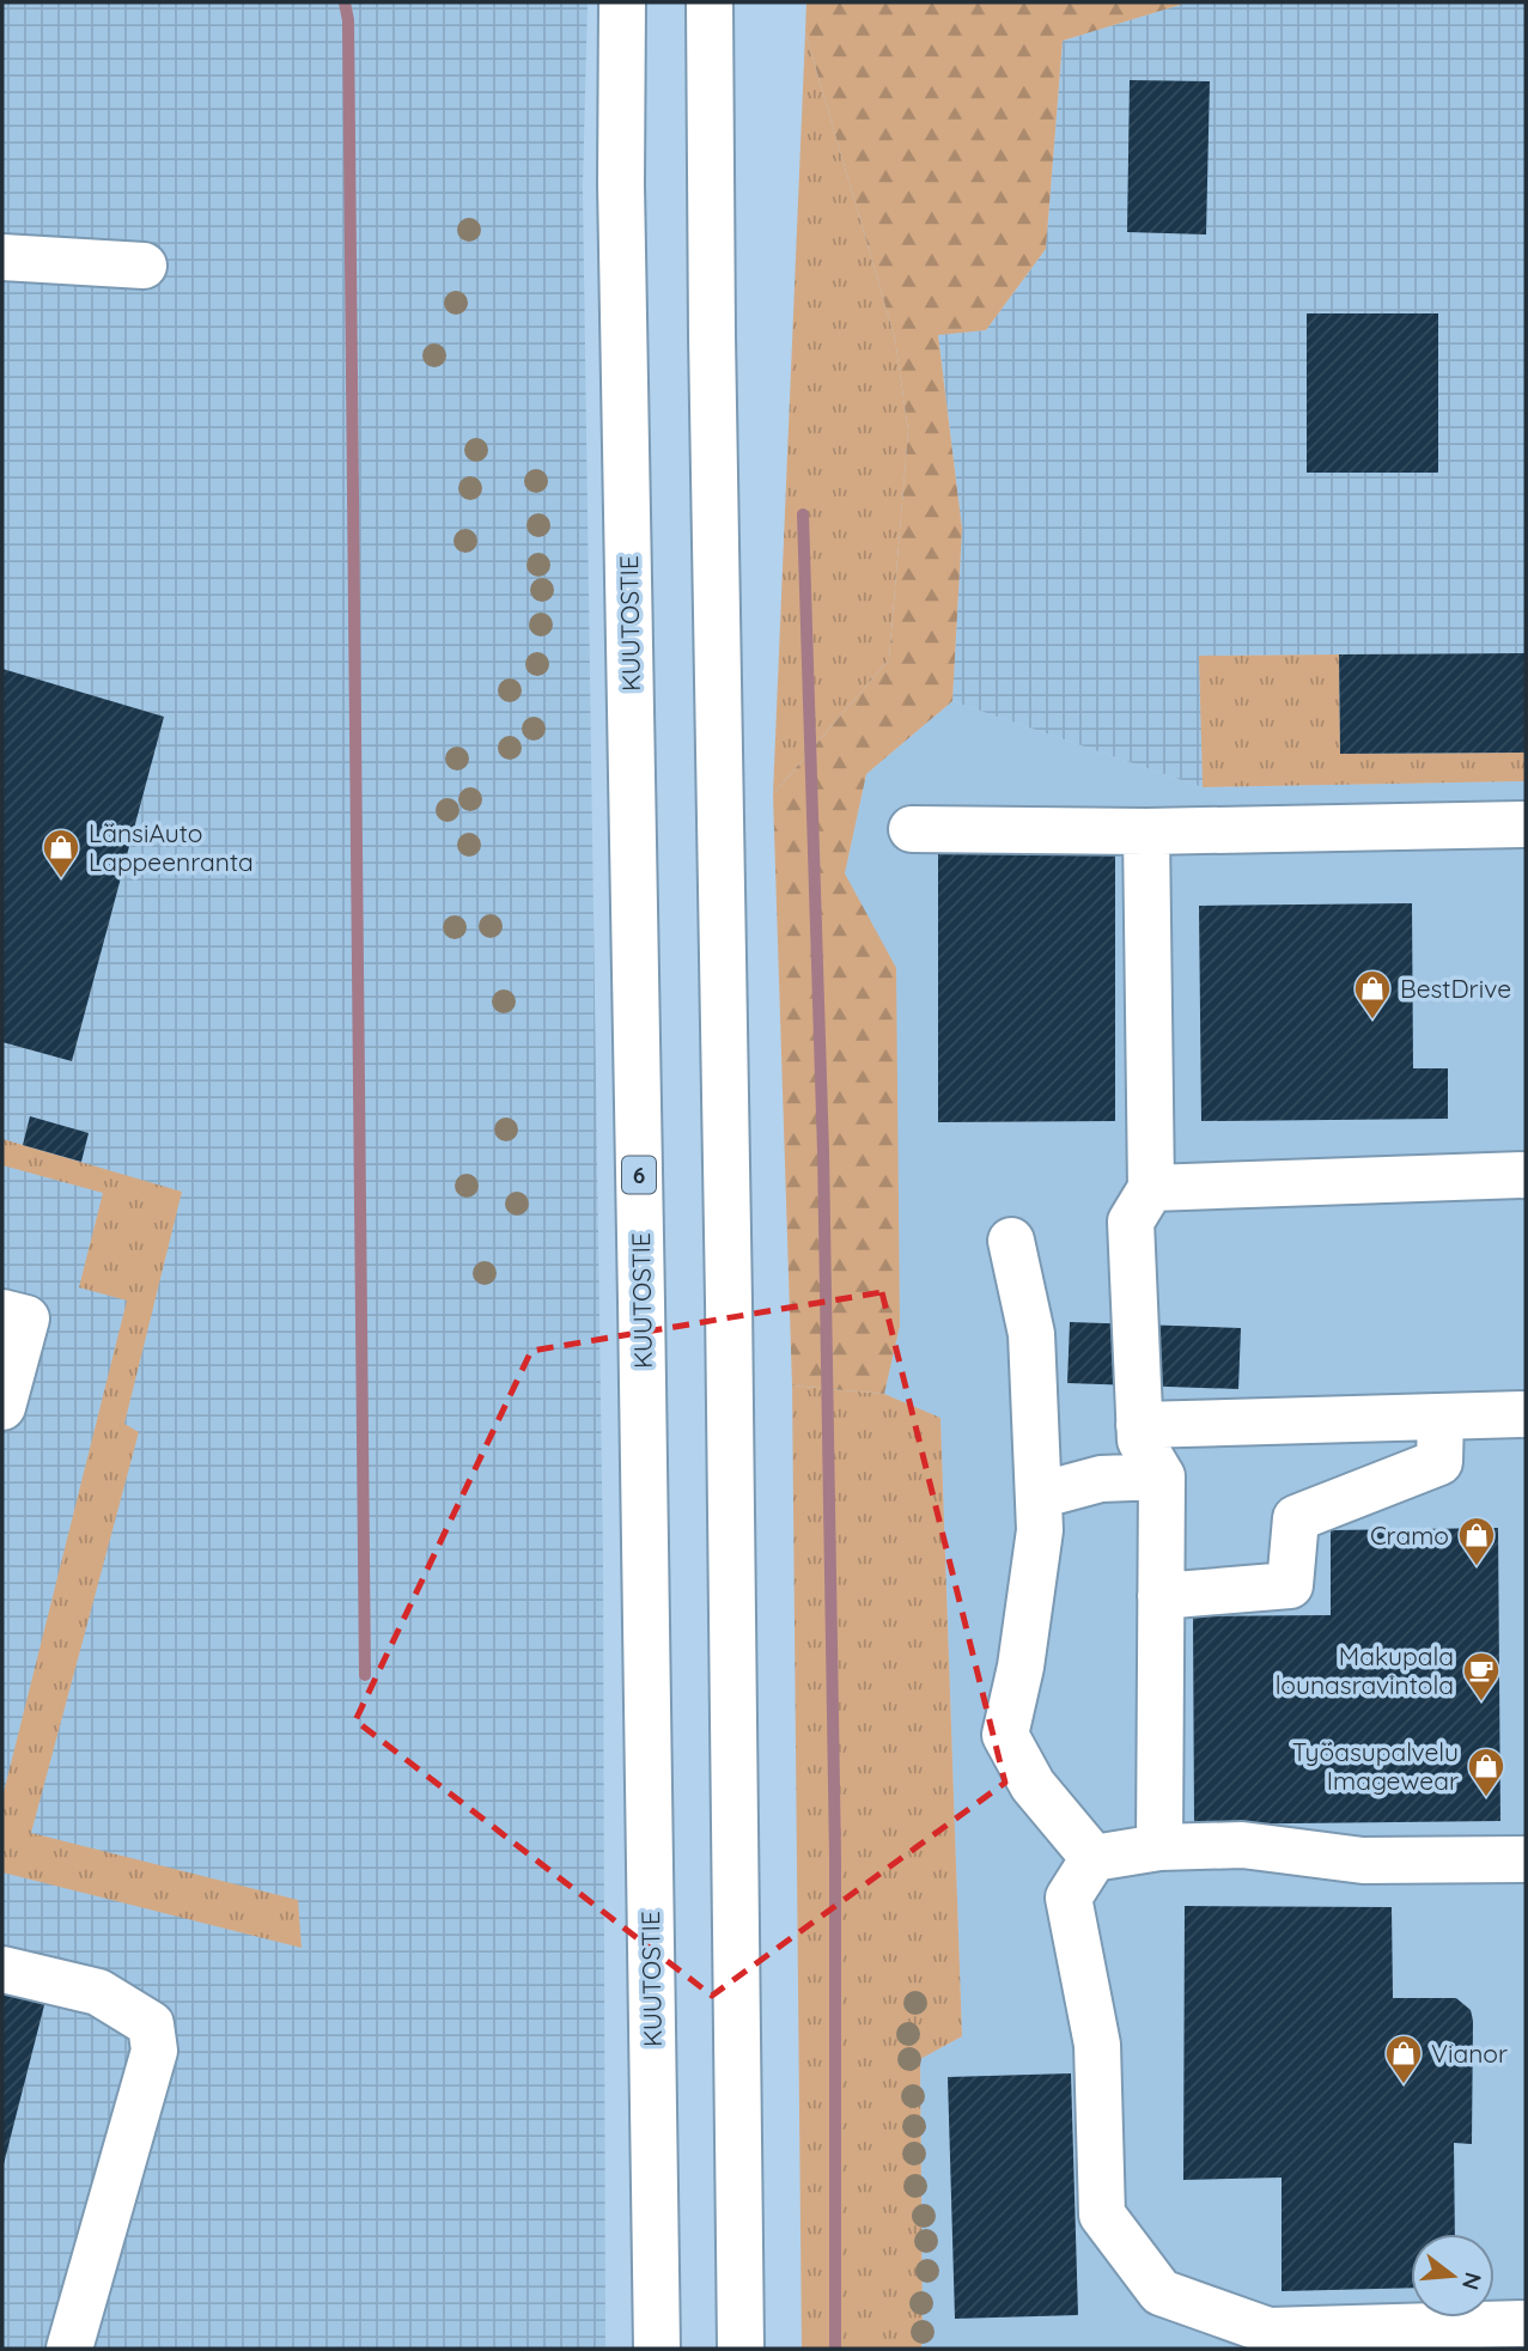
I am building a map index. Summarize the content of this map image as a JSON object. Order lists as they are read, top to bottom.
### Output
{
  "streets": {
    "main road": ["KUUTOSTIE", "6"]
  },
  "places": {
    "shop": [
      "LänsiAuto Lappeenranta",
      "BestDrive",
      "Cramo",
      "Työasupalvelu Imagewear",
      "Vianor"
    ],
    "cafe": ["Makupala lounasravintola"]
  },
  "north": "right"
}
